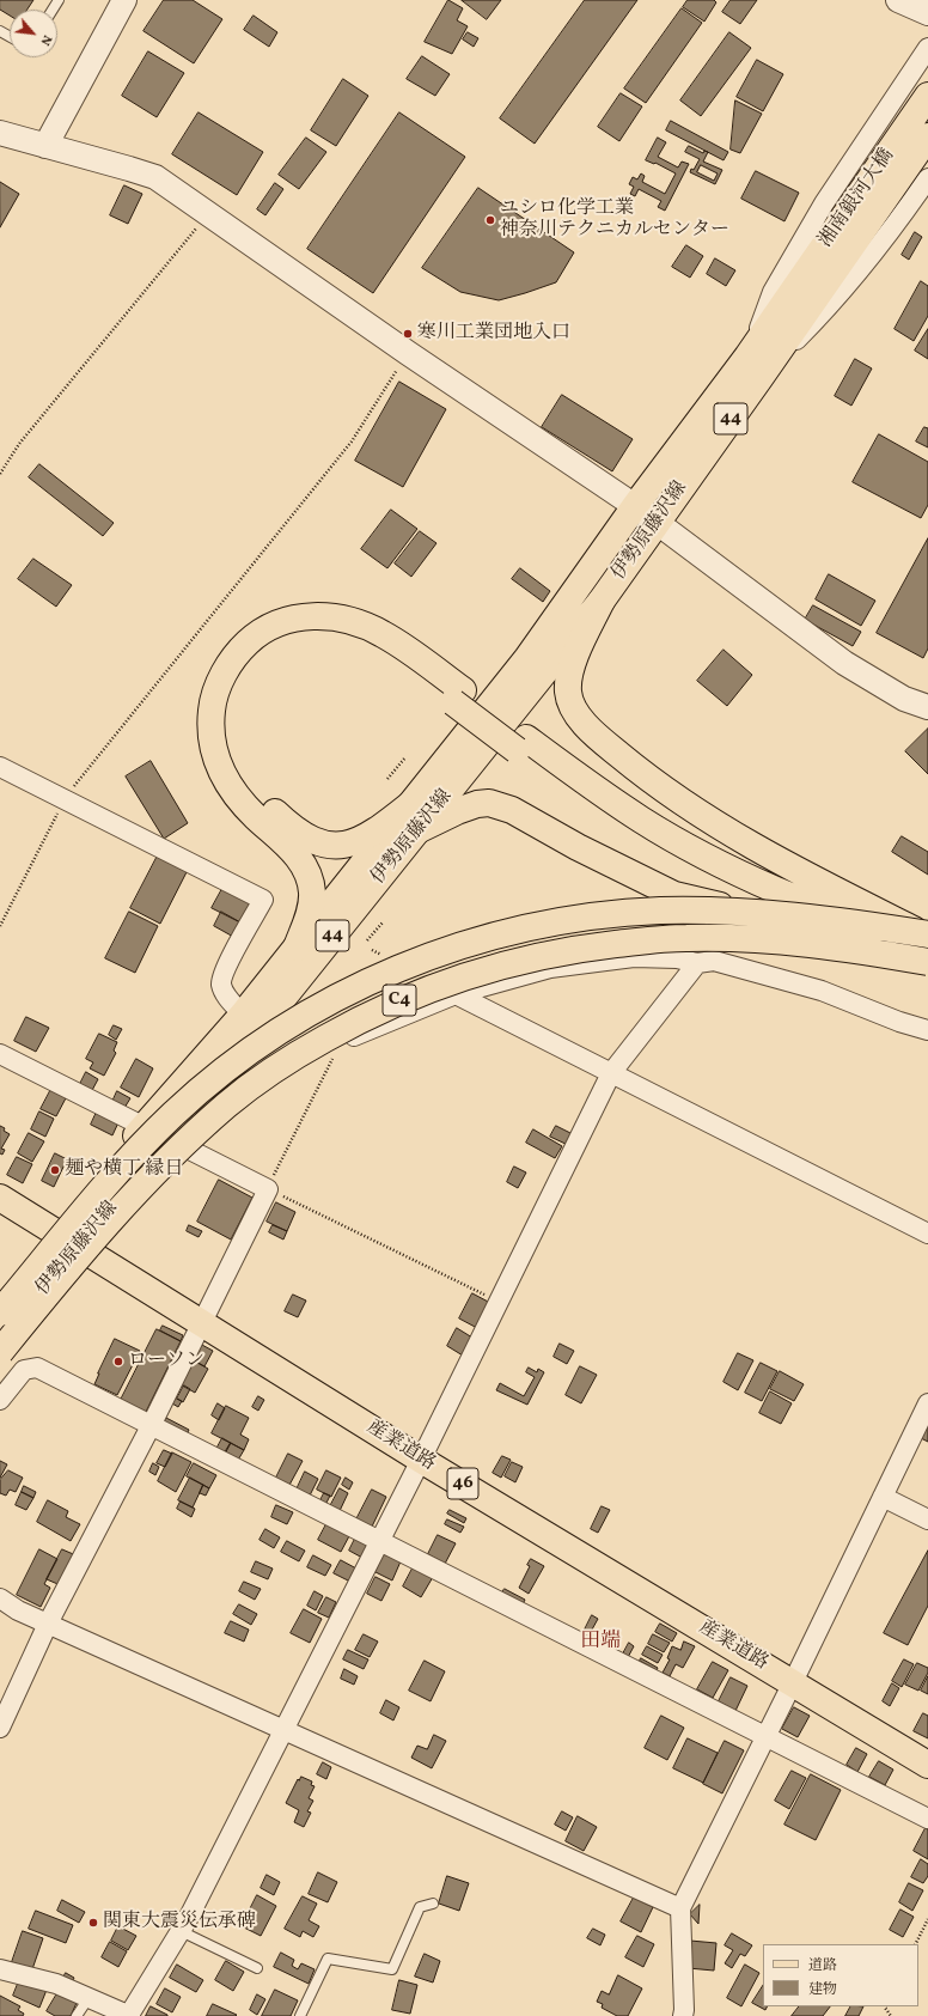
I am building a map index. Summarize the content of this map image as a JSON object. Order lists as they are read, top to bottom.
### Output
{
  "streets": {
    "main road": [
      "湘南銀河大橋",
      "44",
      "伊勢原藤沢線",
      "C4",
      "産業道路",
      "46"
    ]
  },
  "crossings": [
    ["湘南銀河大橋", "伊勢原藤沢線"],
    ["伊勢原藤沢線", "産業道路"]
  ],
  "districts": ["田端"],
  "places": [
    "ユシロ化学工業 神奈川テクニカルセンター",
    "寒川工業団地入口",
    "麺や横丁 縁日",
    "ローソン",
    "関東大震災伝承碑"
  ],
  "legend": ["道路", "建物"],
  "north": "bottom right"
}
